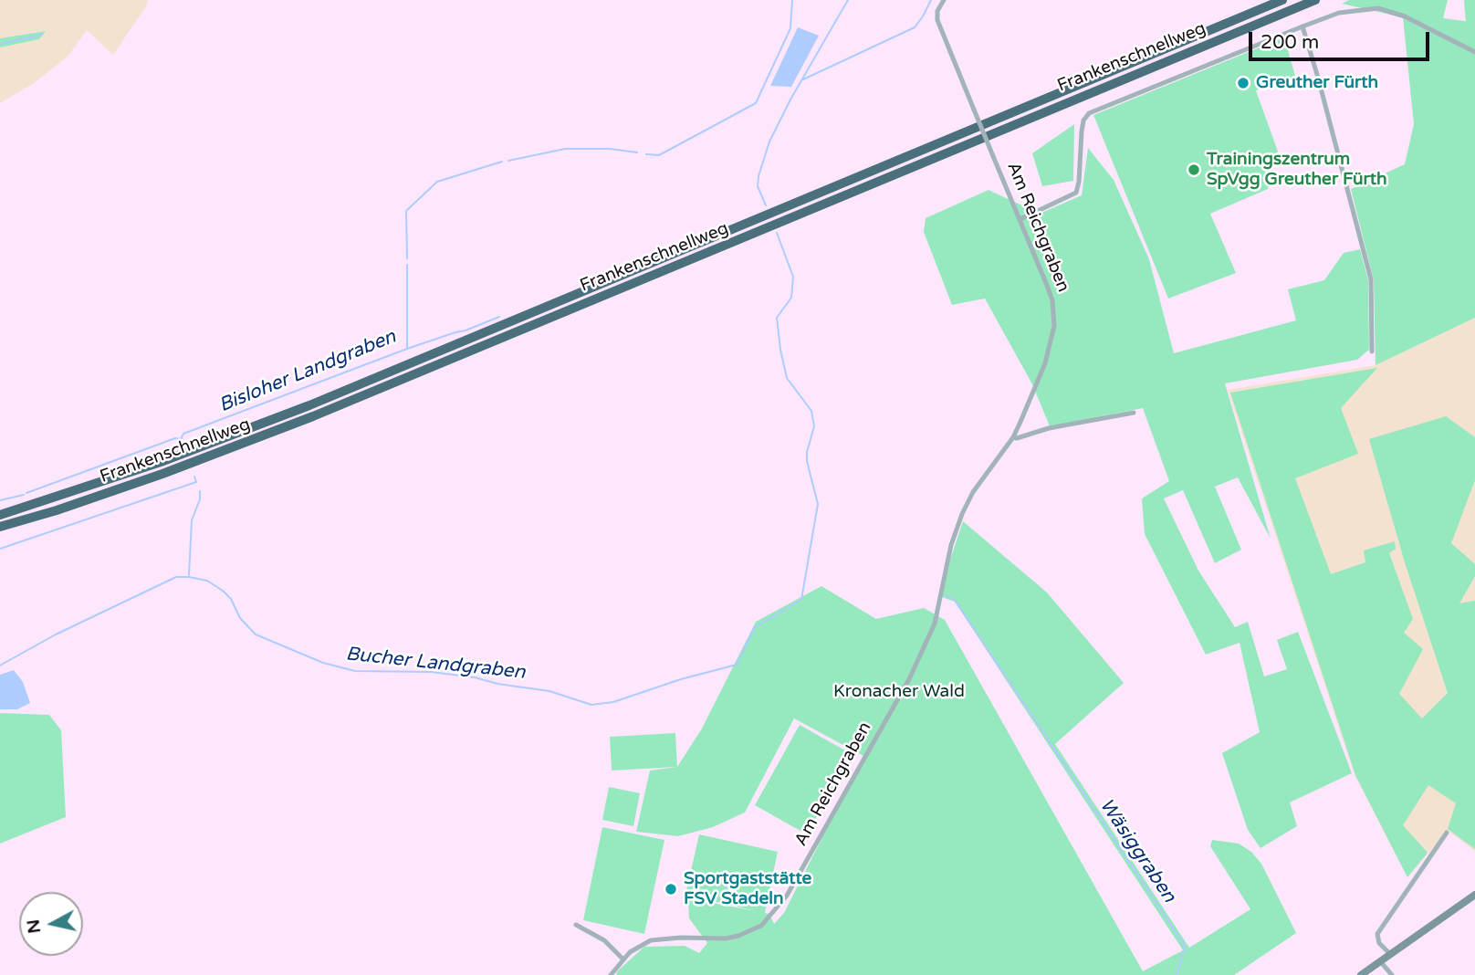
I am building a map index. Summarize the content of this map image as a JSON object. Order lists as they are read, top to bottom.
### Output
{
  "streets": {
    "highway": ["Frankenschnellweg"],
    "street": ["Am Reichgraben"]
  },
  "water": ["Bisloher Landgraben", "Bucher Landgraben", "Wäsiggraben"],
  "parks": ["Kronacher Wald"],
  "places": ["Greuther Fürth", "Trainingszentrum SpVgg Greuther Fürth", "Sportgaststätte FSV Stadeln"],
  "scale_bar": "200 m",
  "north": "left"
}
